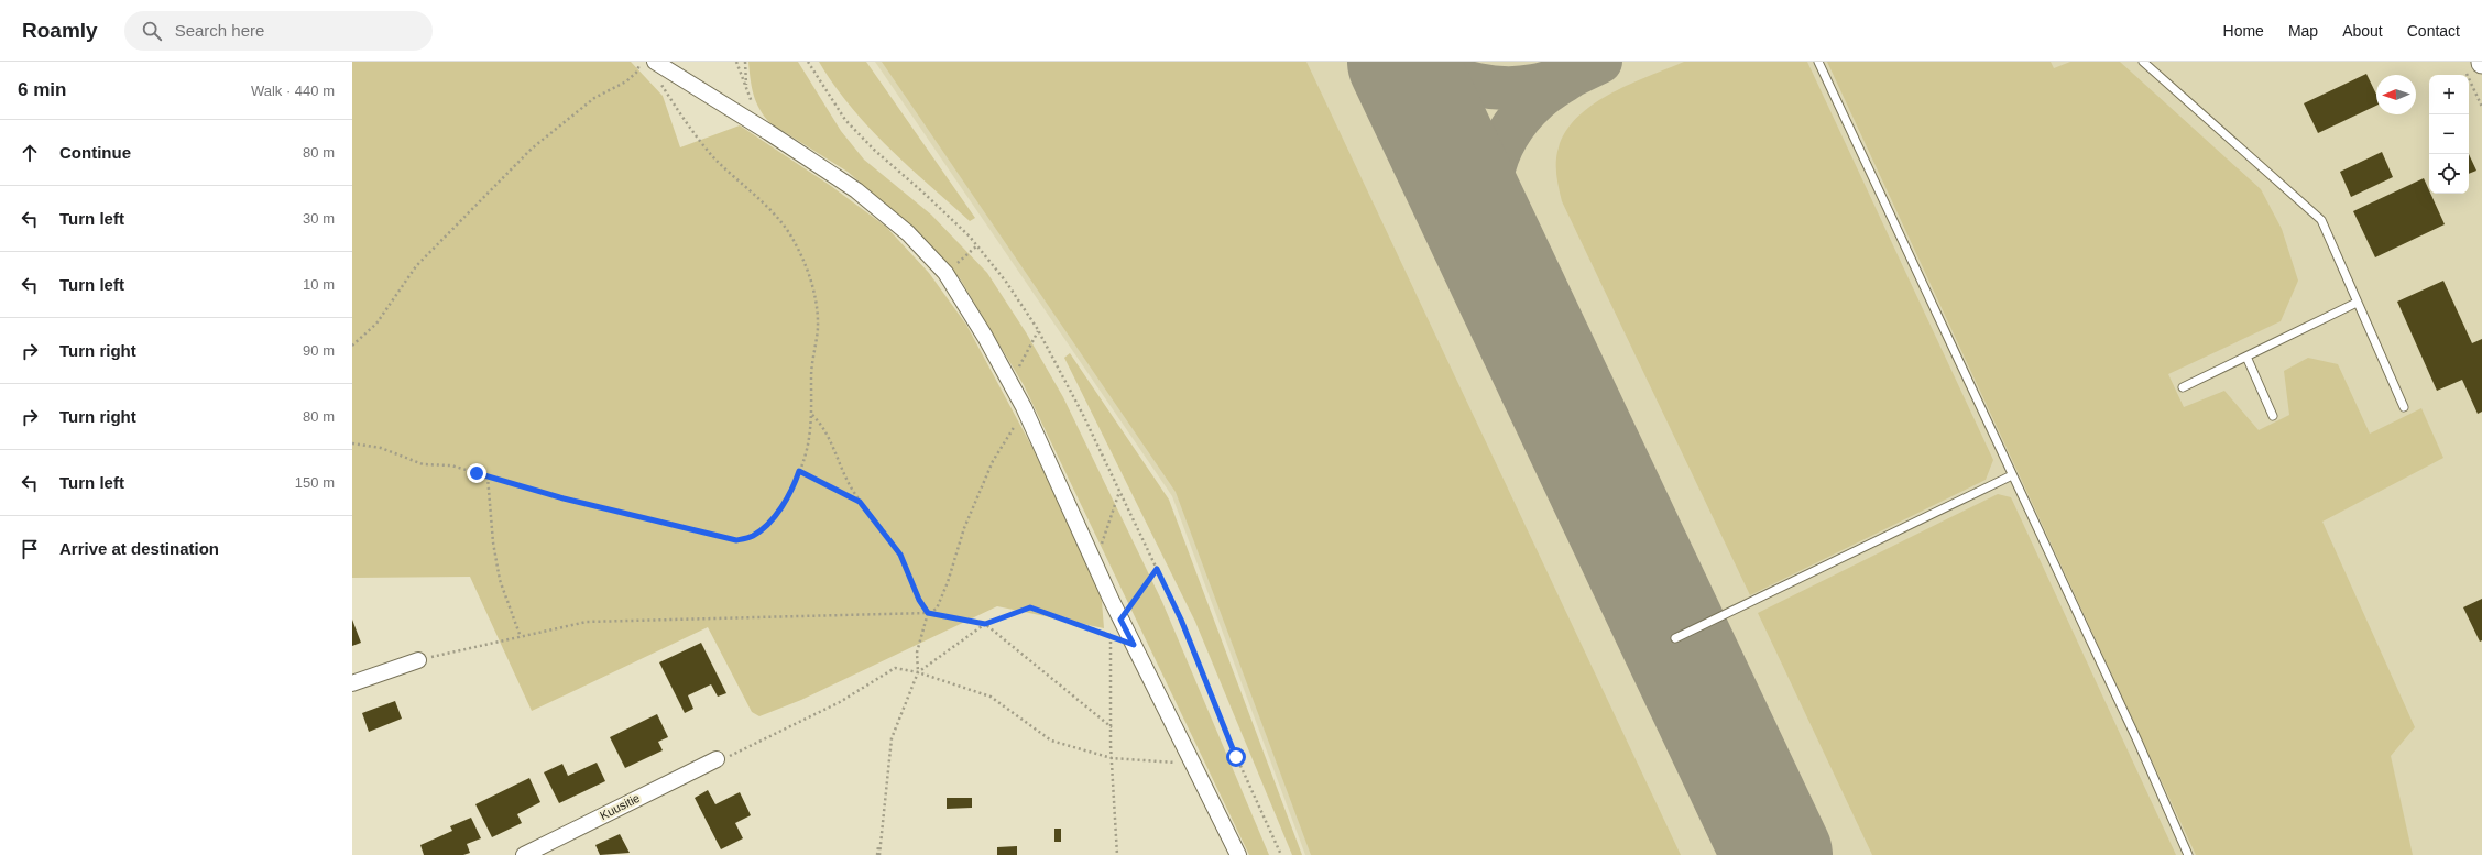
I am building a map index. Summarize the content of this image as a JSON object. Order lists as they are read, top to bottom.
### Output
{
  "streets": {
    "street": ["Kuusitie"]
  },
  "north": "left",
  "page": {
    "header": "Roamly",
    "search": "Search here",
    "nav": [
      "Home",
      "Map",
      "About",
      "Contact"
    ],
    "heading": ["6 min", "Walk · 440 m"],
    "map_buttons": ["+", "−"],
    "list": [
      ["Continue", "80 m"],
      ["Turn left", "30 m"],
      ["Turn left", "10 m"],
      ["Turn right", "90 m"],
      ["Turn right", "80 m"],
      ["Turn left", "150 m"],
      "Arrive at destination"
    ]
  }
}
